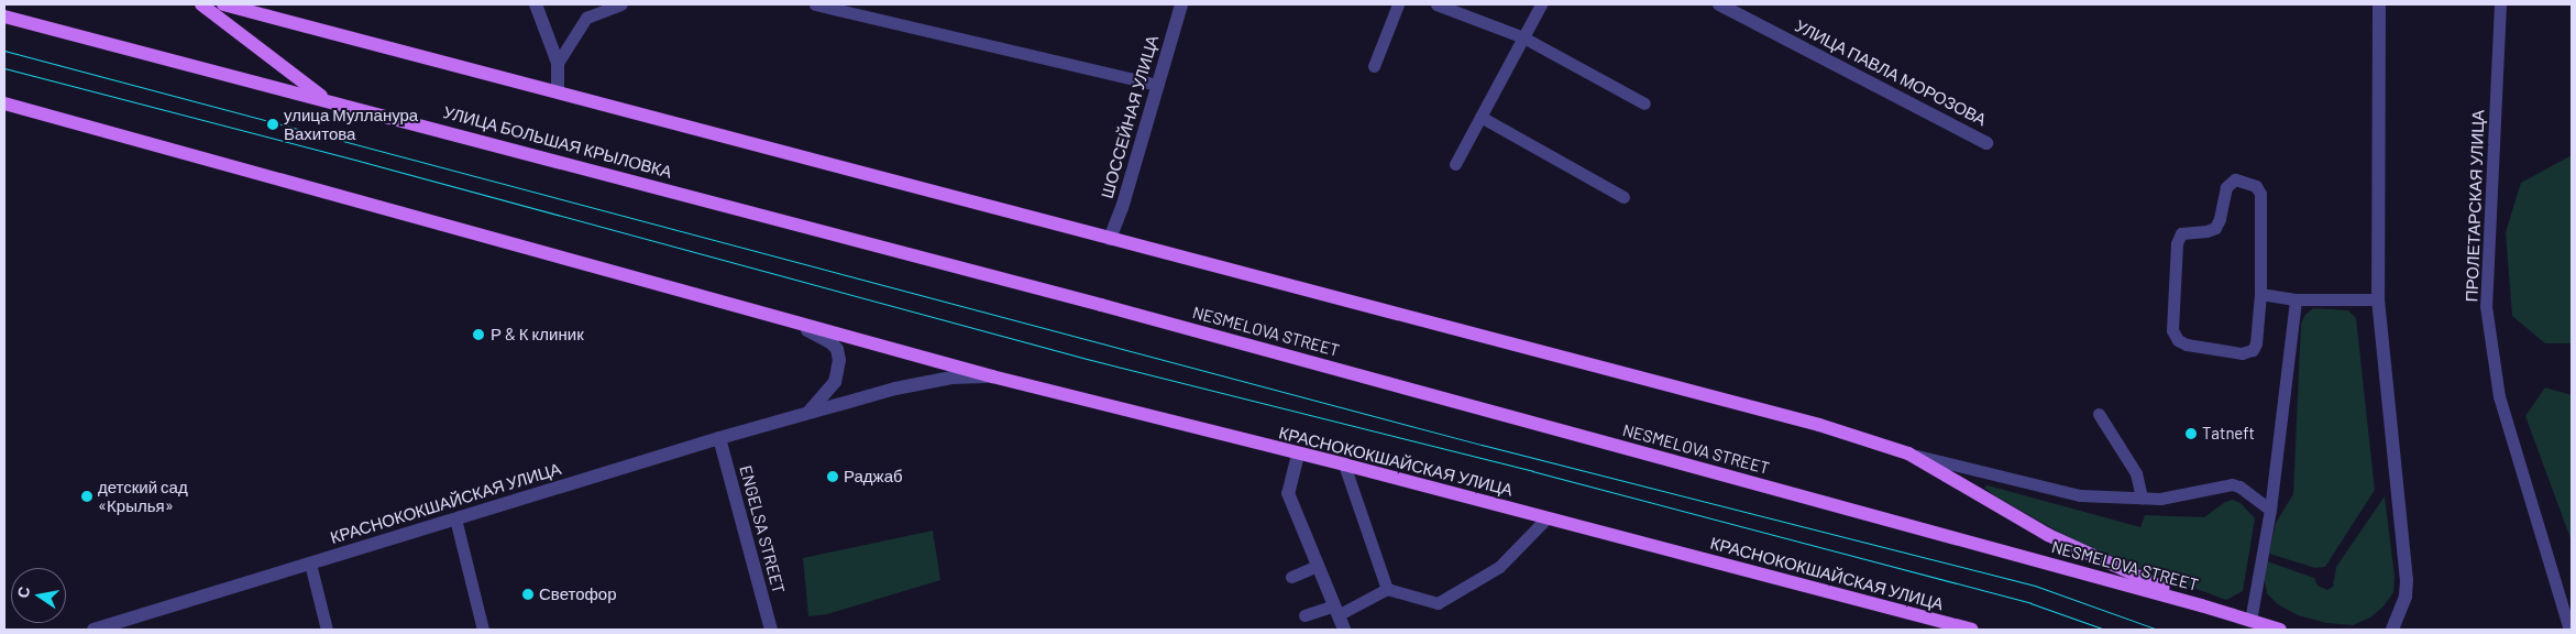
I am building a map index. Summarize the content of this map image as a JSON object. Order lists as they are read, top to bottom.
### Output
{
  "streets": {
    "main road": ["УЛИЦА БОЛЬШАЯ КРЫЛОВКА", "NESMELOVA STREET", "КРАСНОКОКШАЙСКАЯ УЛИЦА"],
    "street": ["УЛИЦА ПАВЛА МОРОЗОВА", "ШОССЕЙНАЯ УЛИЦА", "ENGELSA STREET"],
    "lane": ["ПРОЛЕТАРСКАЯ УЛИЦА"]
  },
  "crossings": [
    ["УЛИЦА БОЛЬШАЯ КРЫЛОВКА", "NESMELOVA STREET"],
    ["КРАСНОКОКШАЙСКАЯ УЛИЦА", "ENGELSA STREET"]
  ],
  "places": [
    "улица Мулланура Вахитова",
    "Р & К клиник",
    "Tatneft",
    "Раджаб",
    "детский сад «Крылья»",
    "Светофор"
  ],
  "north": "left"
}
